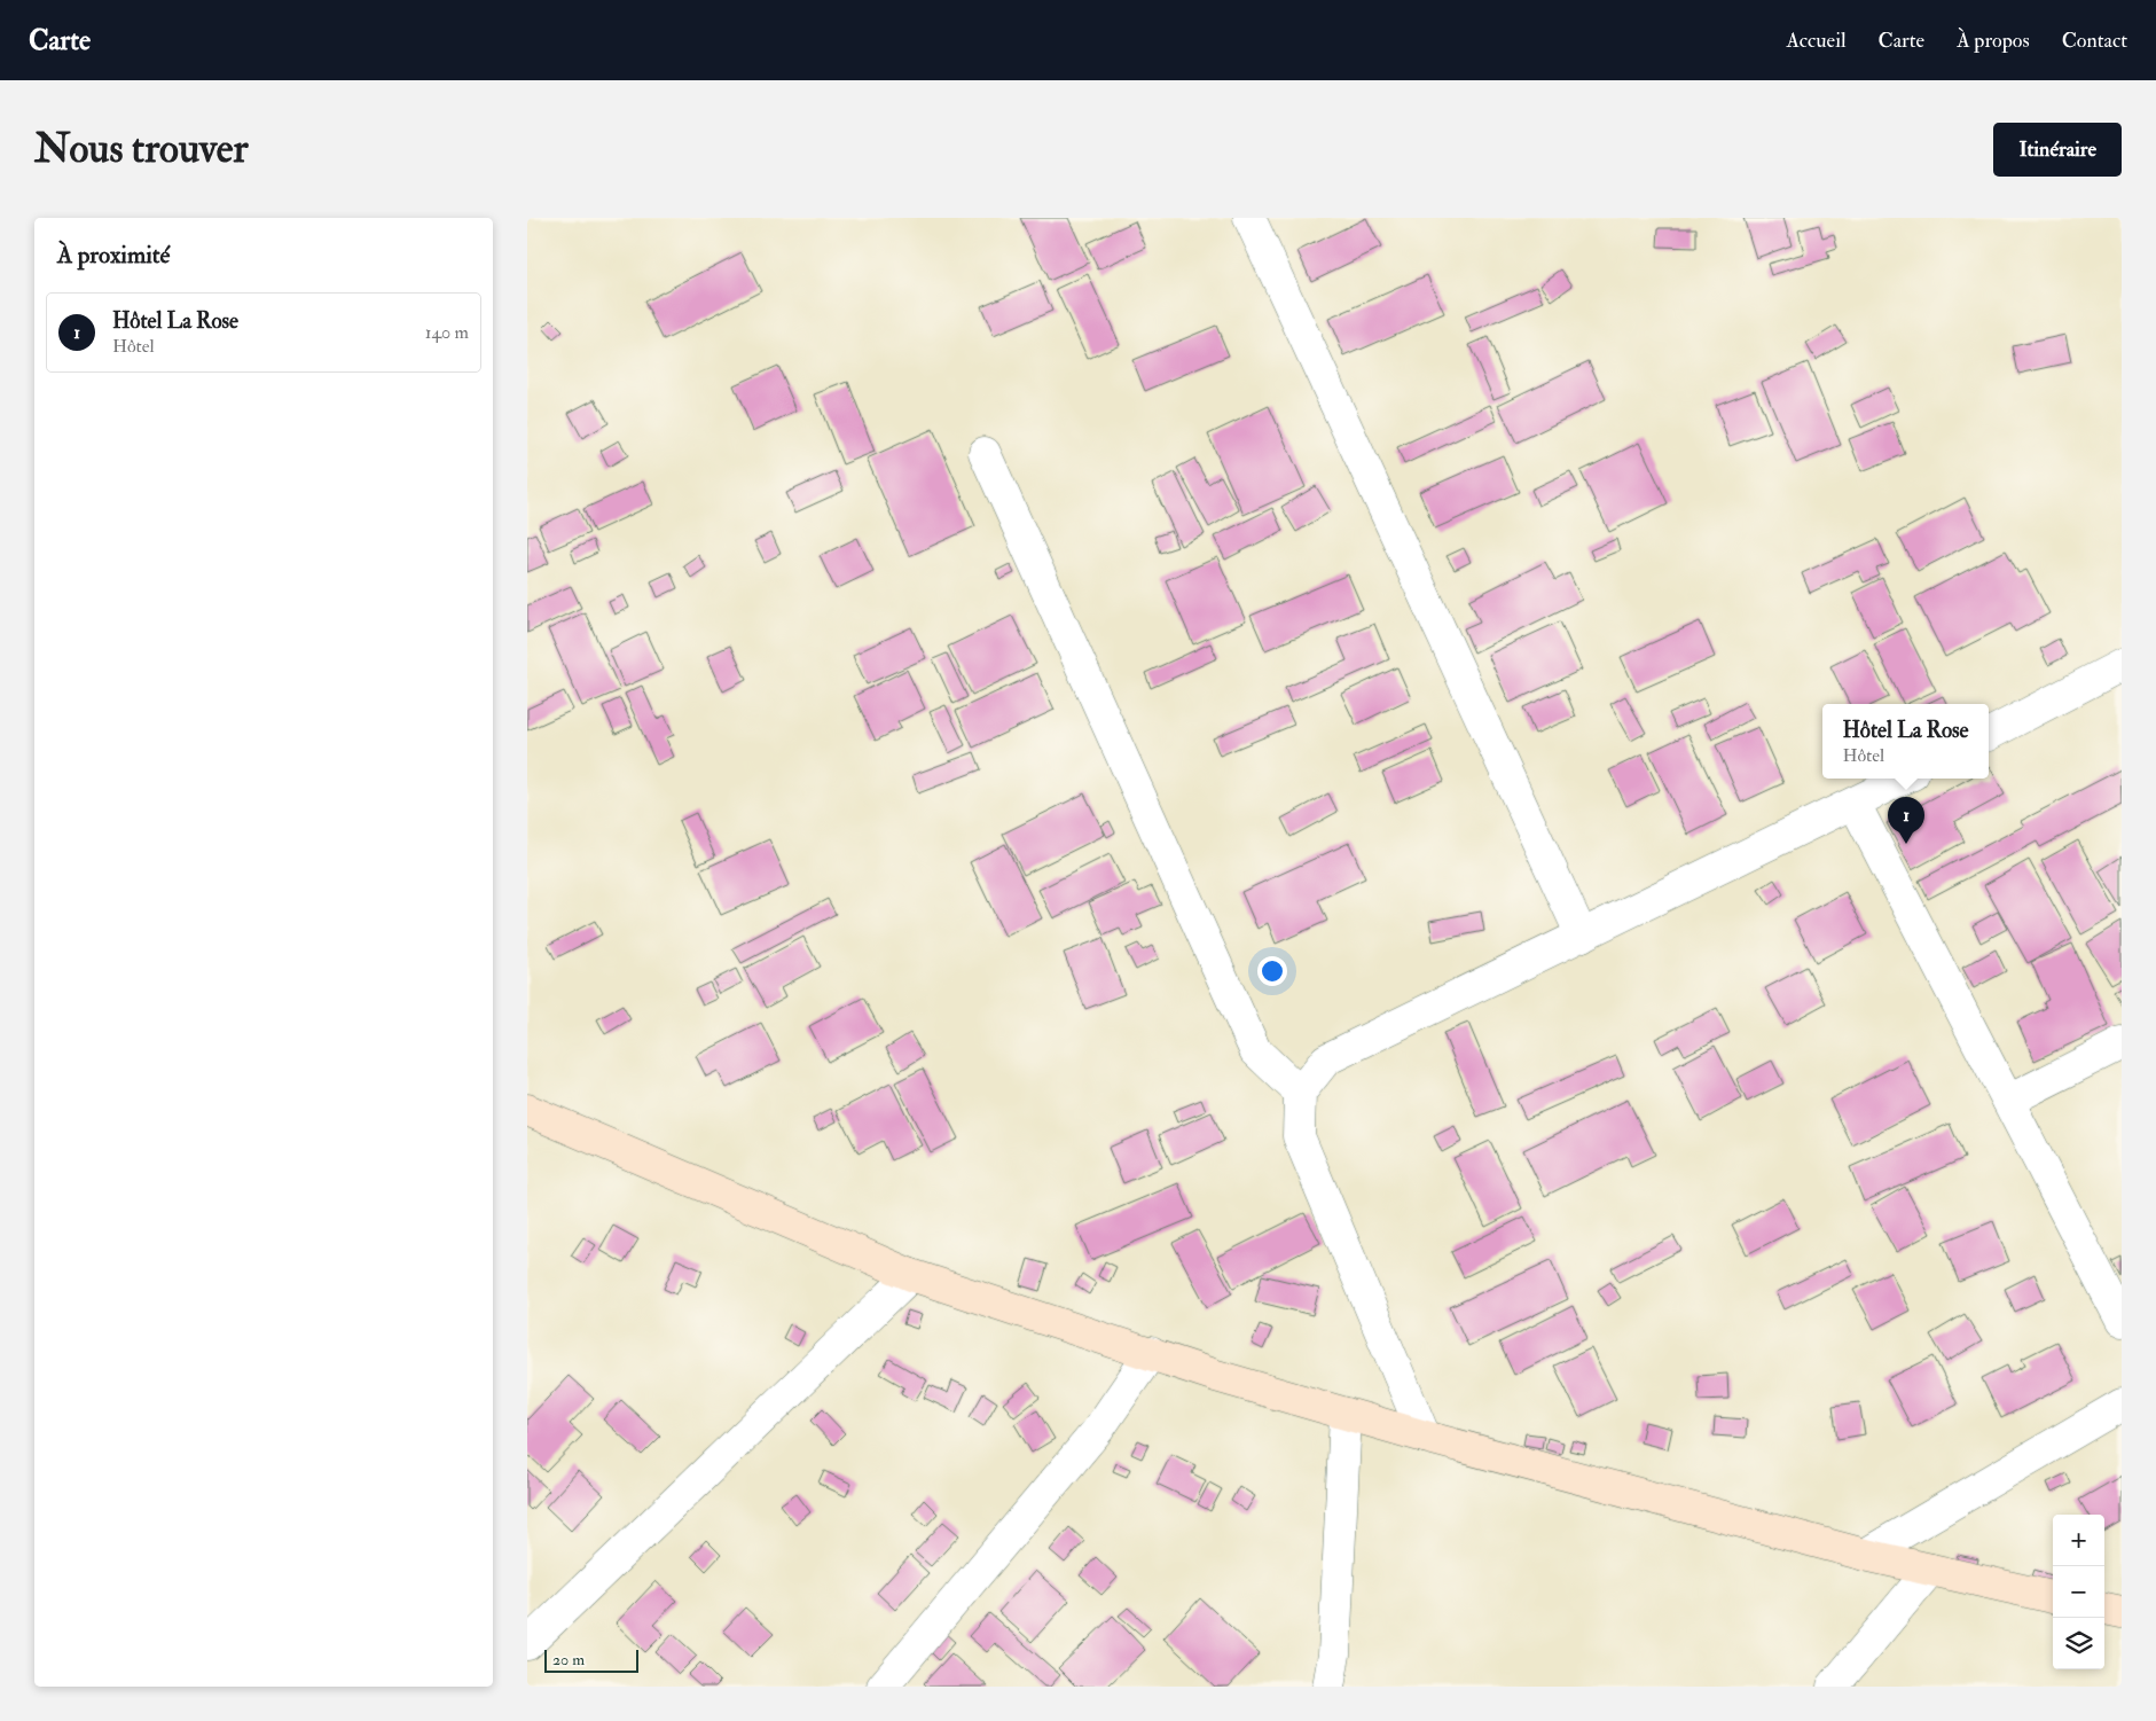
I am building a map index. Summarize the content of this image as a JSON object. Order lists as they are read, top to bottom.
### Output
{
  "scale_bar": "20 m",
  "page": {
    "header": "Carte",
    "nav": [
      "Accueil",
      "Carte",
      "À propos",
      "Contact"
    ],
    "buttons": "Itinéraire",
    "title": "Nous trouver",
    "heading": "À proximité",
    "list": [
      {
        "mark": "1",
        "name": "Hôtel La Rose",
        "note": "Hôtel",
        "value": "140 m"
      }
    ],
    "popup": ["Hôtel La Rose", "Hôtel"],
    "pins": "1",
    "map_buttons": ["+", "−"],
    "scale": "20 m"
  }
}
